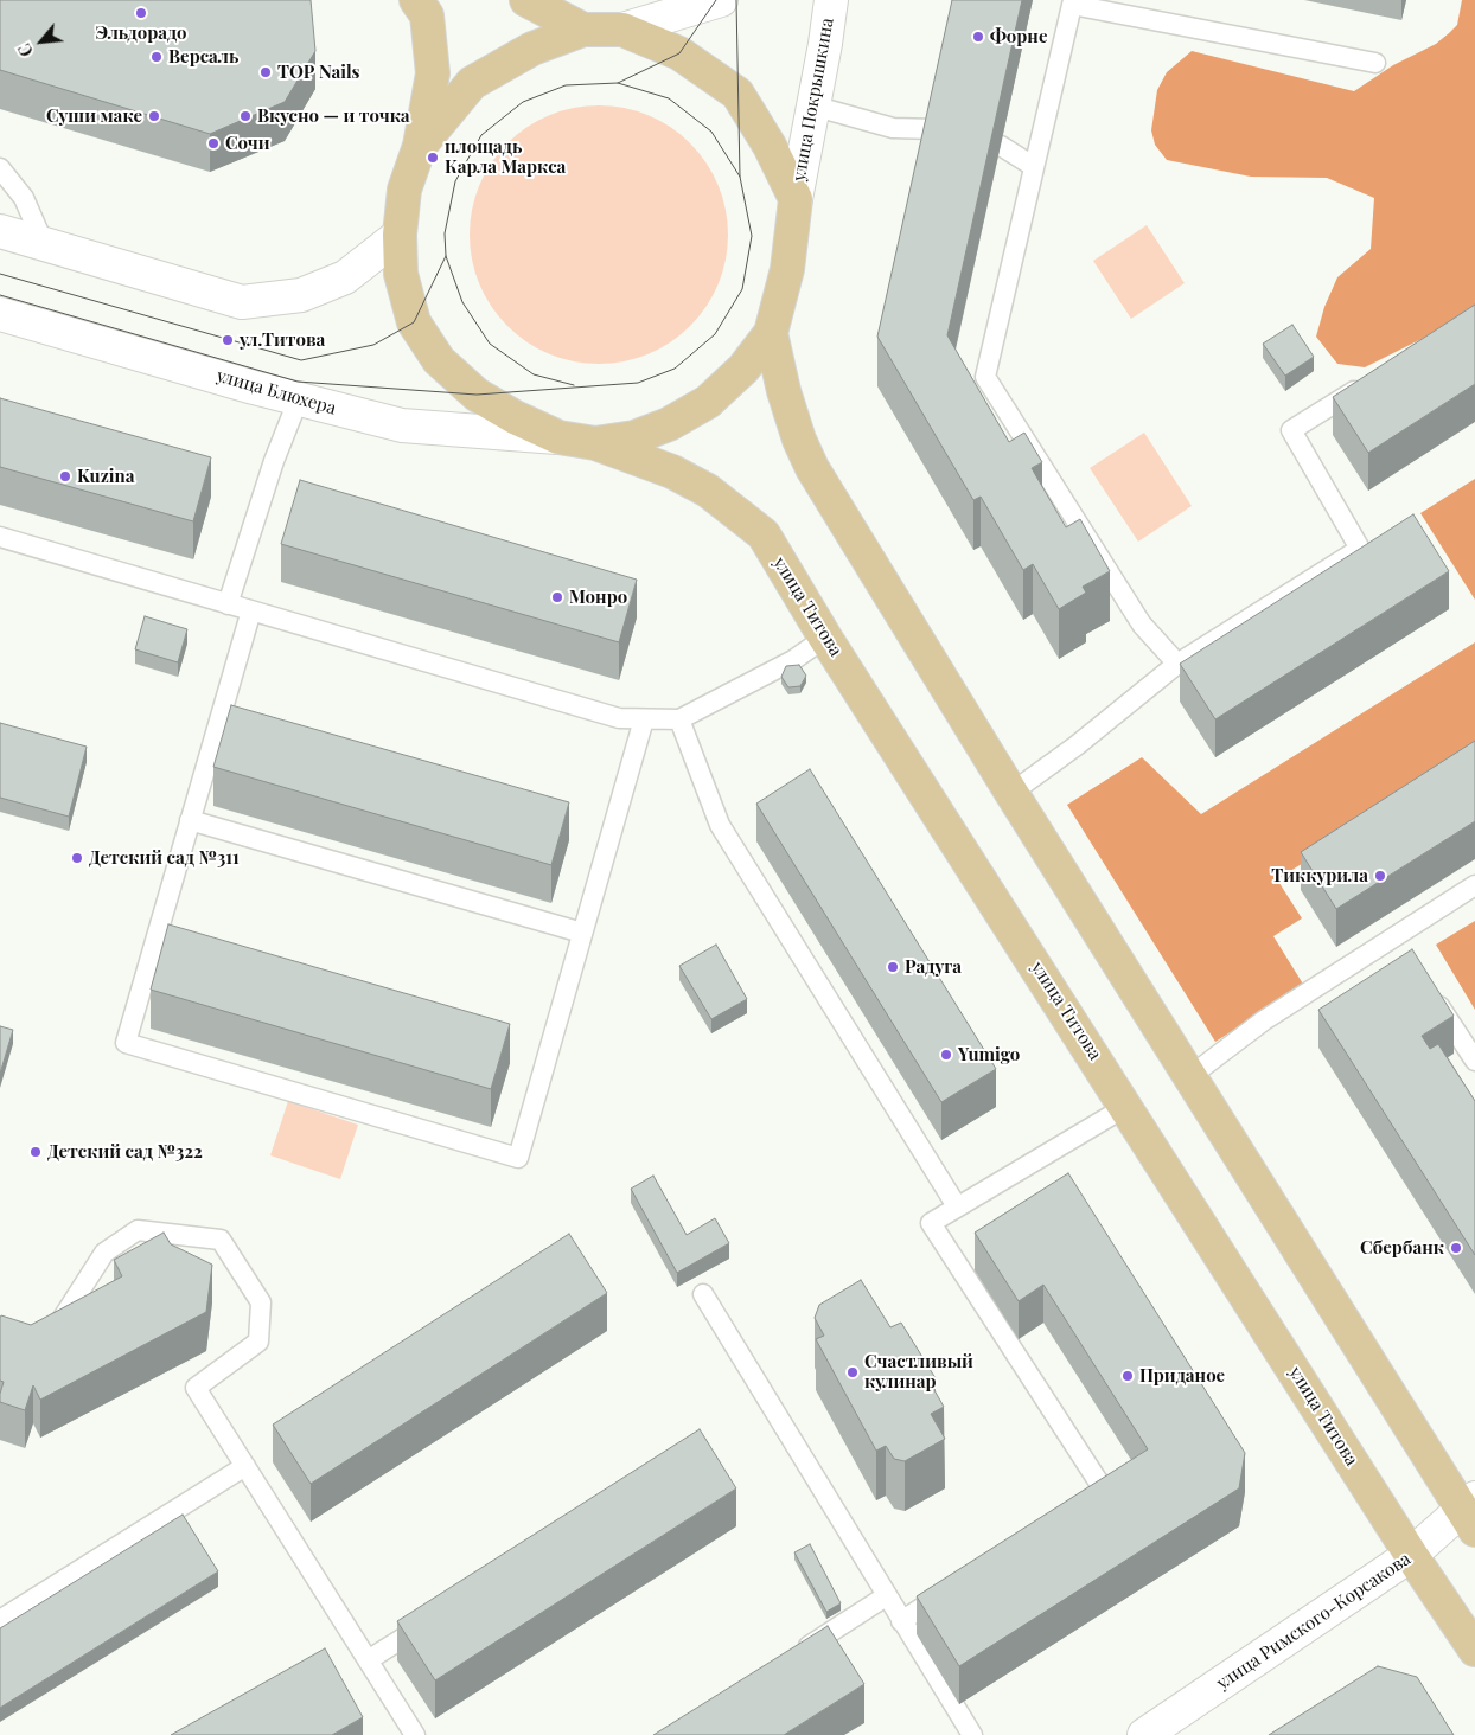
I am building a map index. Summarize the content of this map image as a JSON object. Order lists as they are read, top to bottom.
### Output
{
  "streets": {
    "main road": ["улица Титова"],
    "street": ["улица Покрышкина", "улица Блюхера", "улица Римского-Корсакова"]
  },
  "crossings": [
    ["улица Титова", "улица Римского-Корсакова"]
  ],
  "places": [
    "Эльдорадо",
    "Форне",
    "Версаль",
    "TOP Nails",
    "Суши маке",
    "Вкусно — и точка",
    "Сочи",
    "площадь Карла Маркса",
    "ул.Титова",
    "Kuzina",
    "Монро",
    "Детский сад №311",
    "Тиккурила",
    "Радуга",
    "Yumigo",
    "Детский сад №322",
    "Сбербанк",
    "Счастливый кулинар",
    "Приданое"
  ],
  "north": "bottom left"
}
